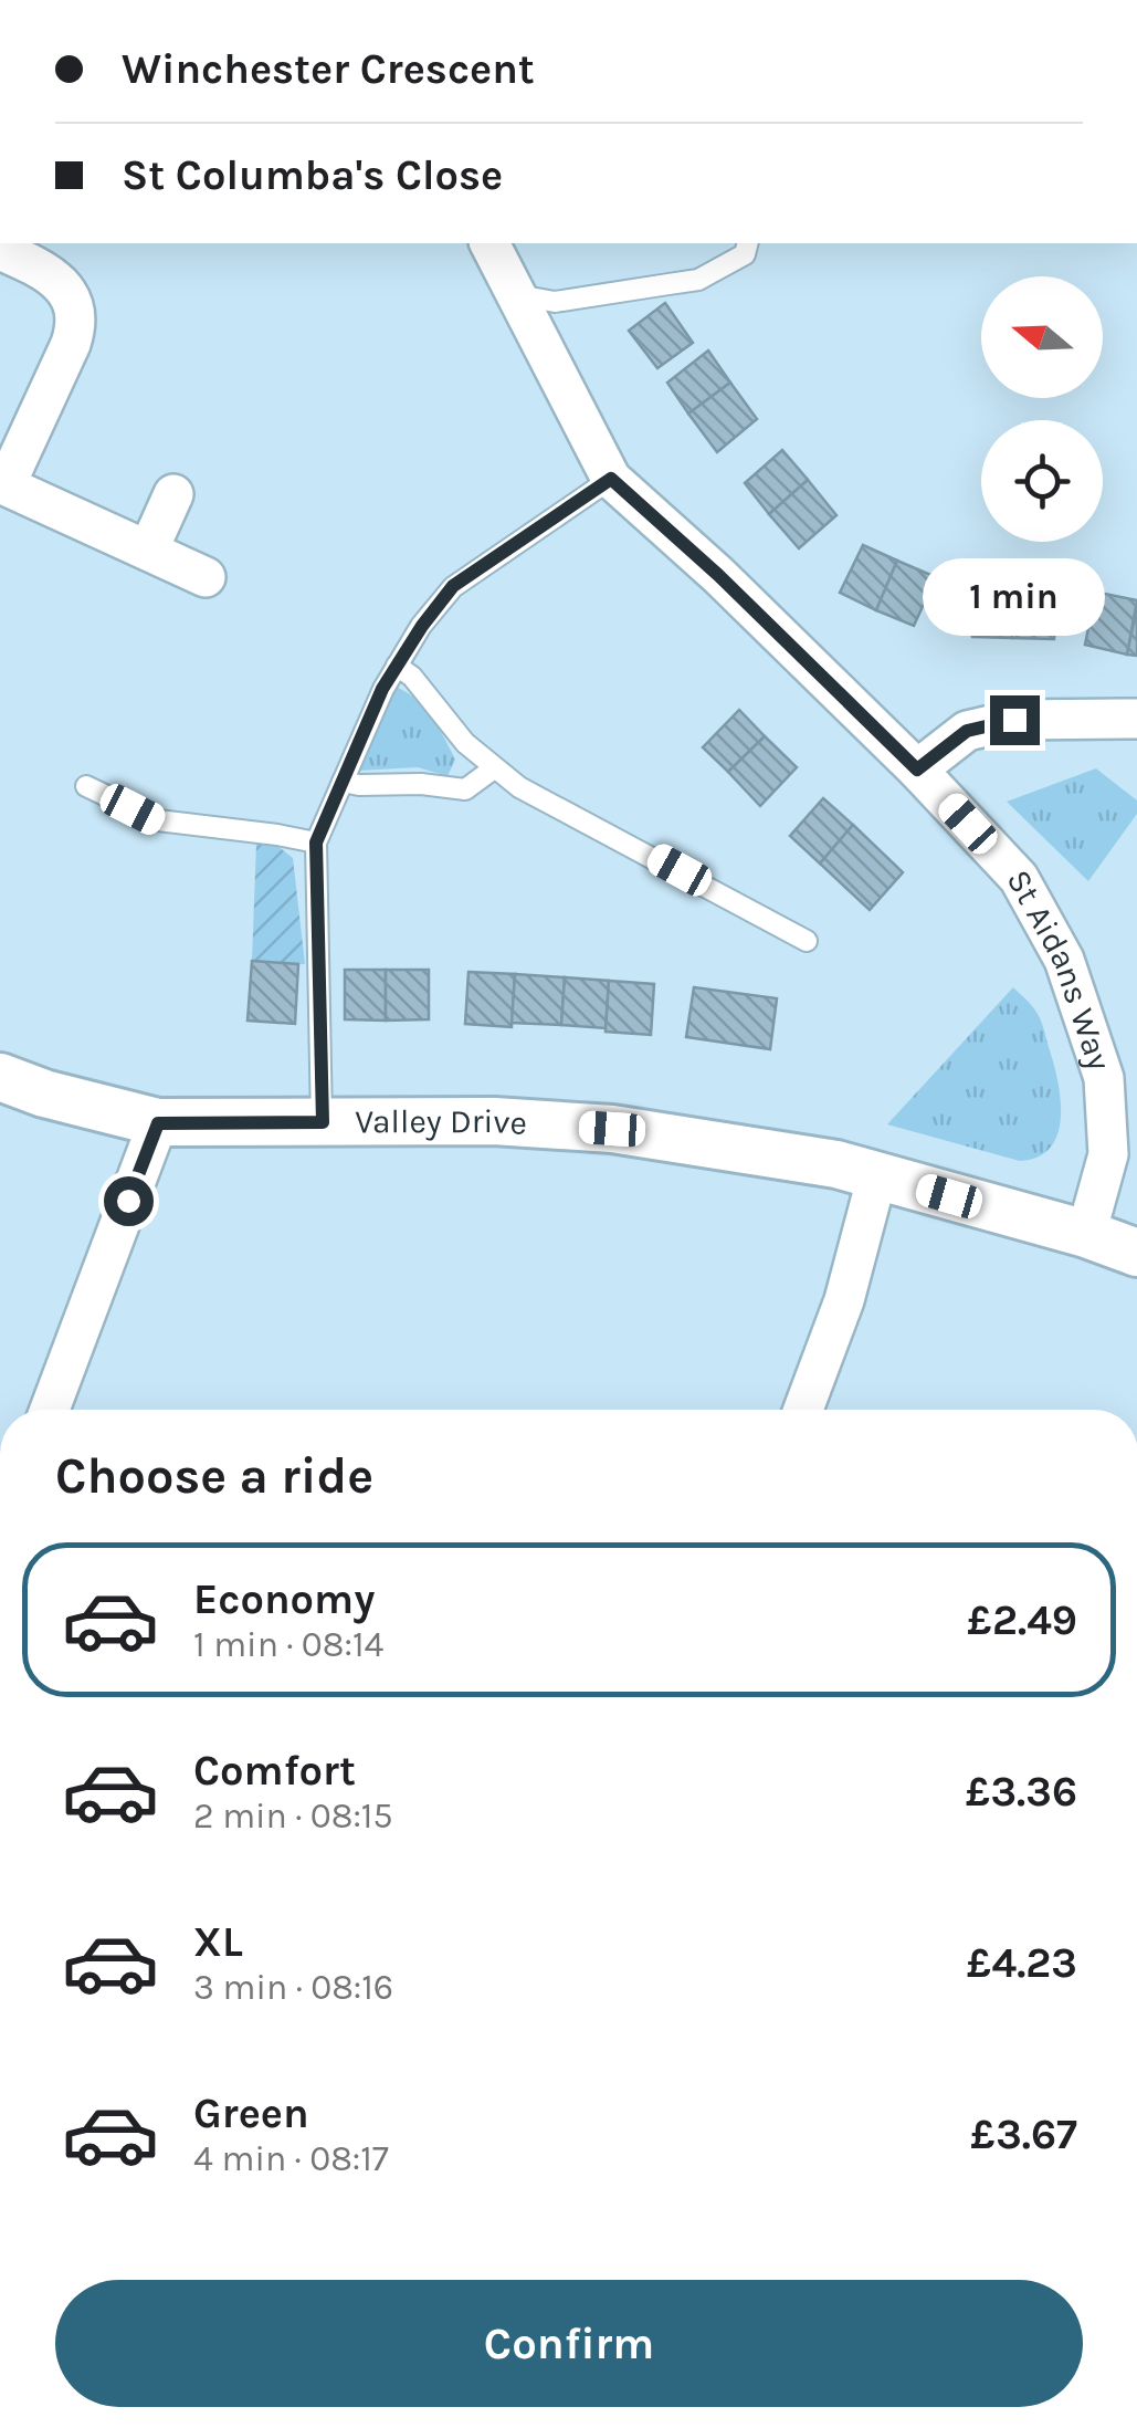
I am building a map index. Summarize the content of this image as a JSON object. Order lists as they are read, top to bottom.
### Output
{
  "streets": {
    "street": ["St Aidans Way", "Valley Drive"]
  },
  "crossings": [
    ["St Aidans Way", "Valley Drive"]
  ],
  "north": "left",
  "page": {
    "banner": ["Winchester Crescent", "St Columba's Close"],
    "bubble": "1 min",
    "heading": "Choose a ride",
    "list": [
      {
        "name": "Economy",
        "note": "1 min · 08:14",
        "value": "£2.49"
      },
      {
        "name": "Comfort",
        "note": "2 min · 08:15",
        "value": "£3.36"
      },
      {
        "name": "XL",
        "note": "3 min · 08:16",
        "value": "£4.23"
      },
      {
        "name": "Green",
        "note": "4 min · 08:17",
        "value": "£3.67"
      }
    ],
    "buttons": "Confirm"
  }
}
